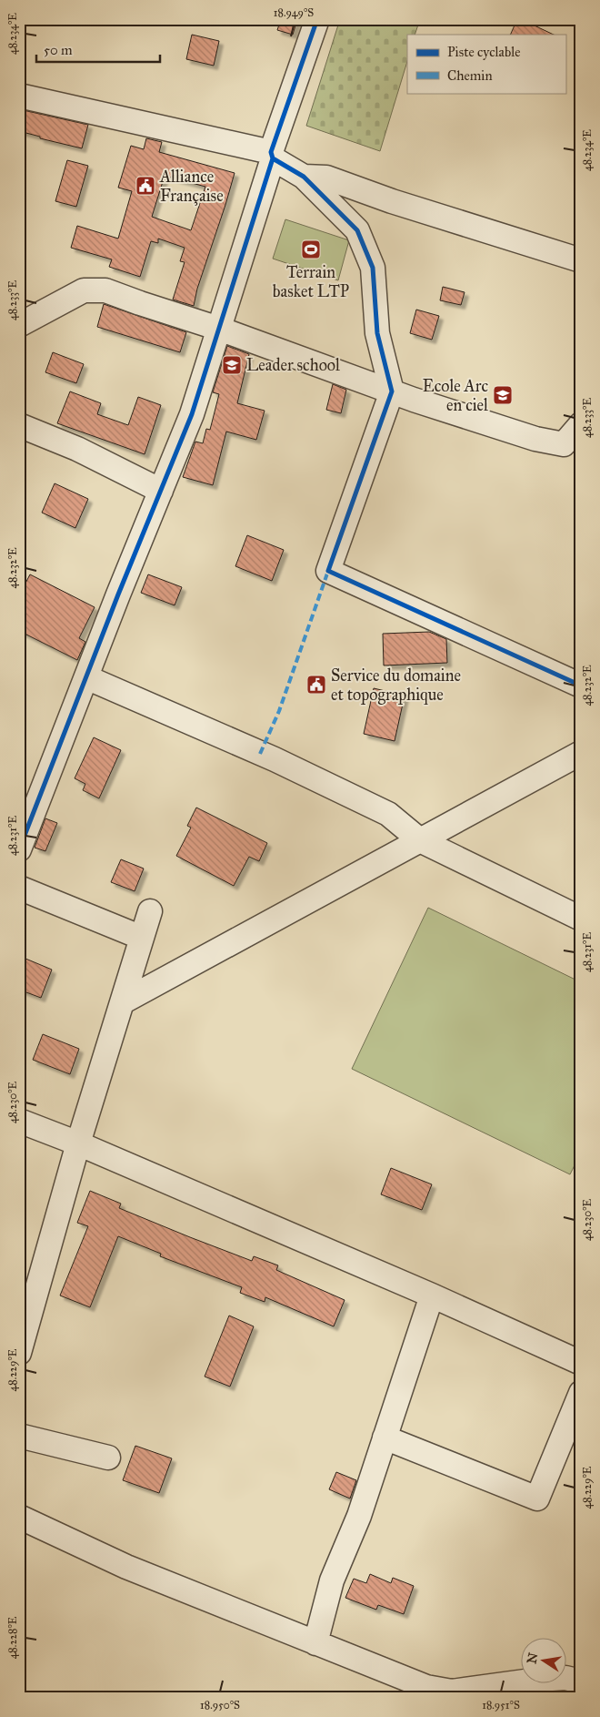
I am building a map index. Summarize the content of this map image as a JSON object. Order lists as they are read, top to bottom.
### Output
{
  "places": {
    "public building": ["Alliance Française", "Service du domaine et topographique"],
    "sports": ["Terrain basket LTP"],
    "school or university": ["Leader school", "Ecole Arc en ciel"]
  },
  "legend": ["Piste cyclable", "Chemin"],
  "scale_bar": "50 m",
  "north": "left",
  "coordinates": [
    "18.949°S",
    "48.234°E",
    "48.233°E",
    "48.232°E",
    "48.231°E",
    "48.230°E",
    "48.229°E",
    "48.228°E",
    "18.950°S",
    "18.951°S"
  ]
}
